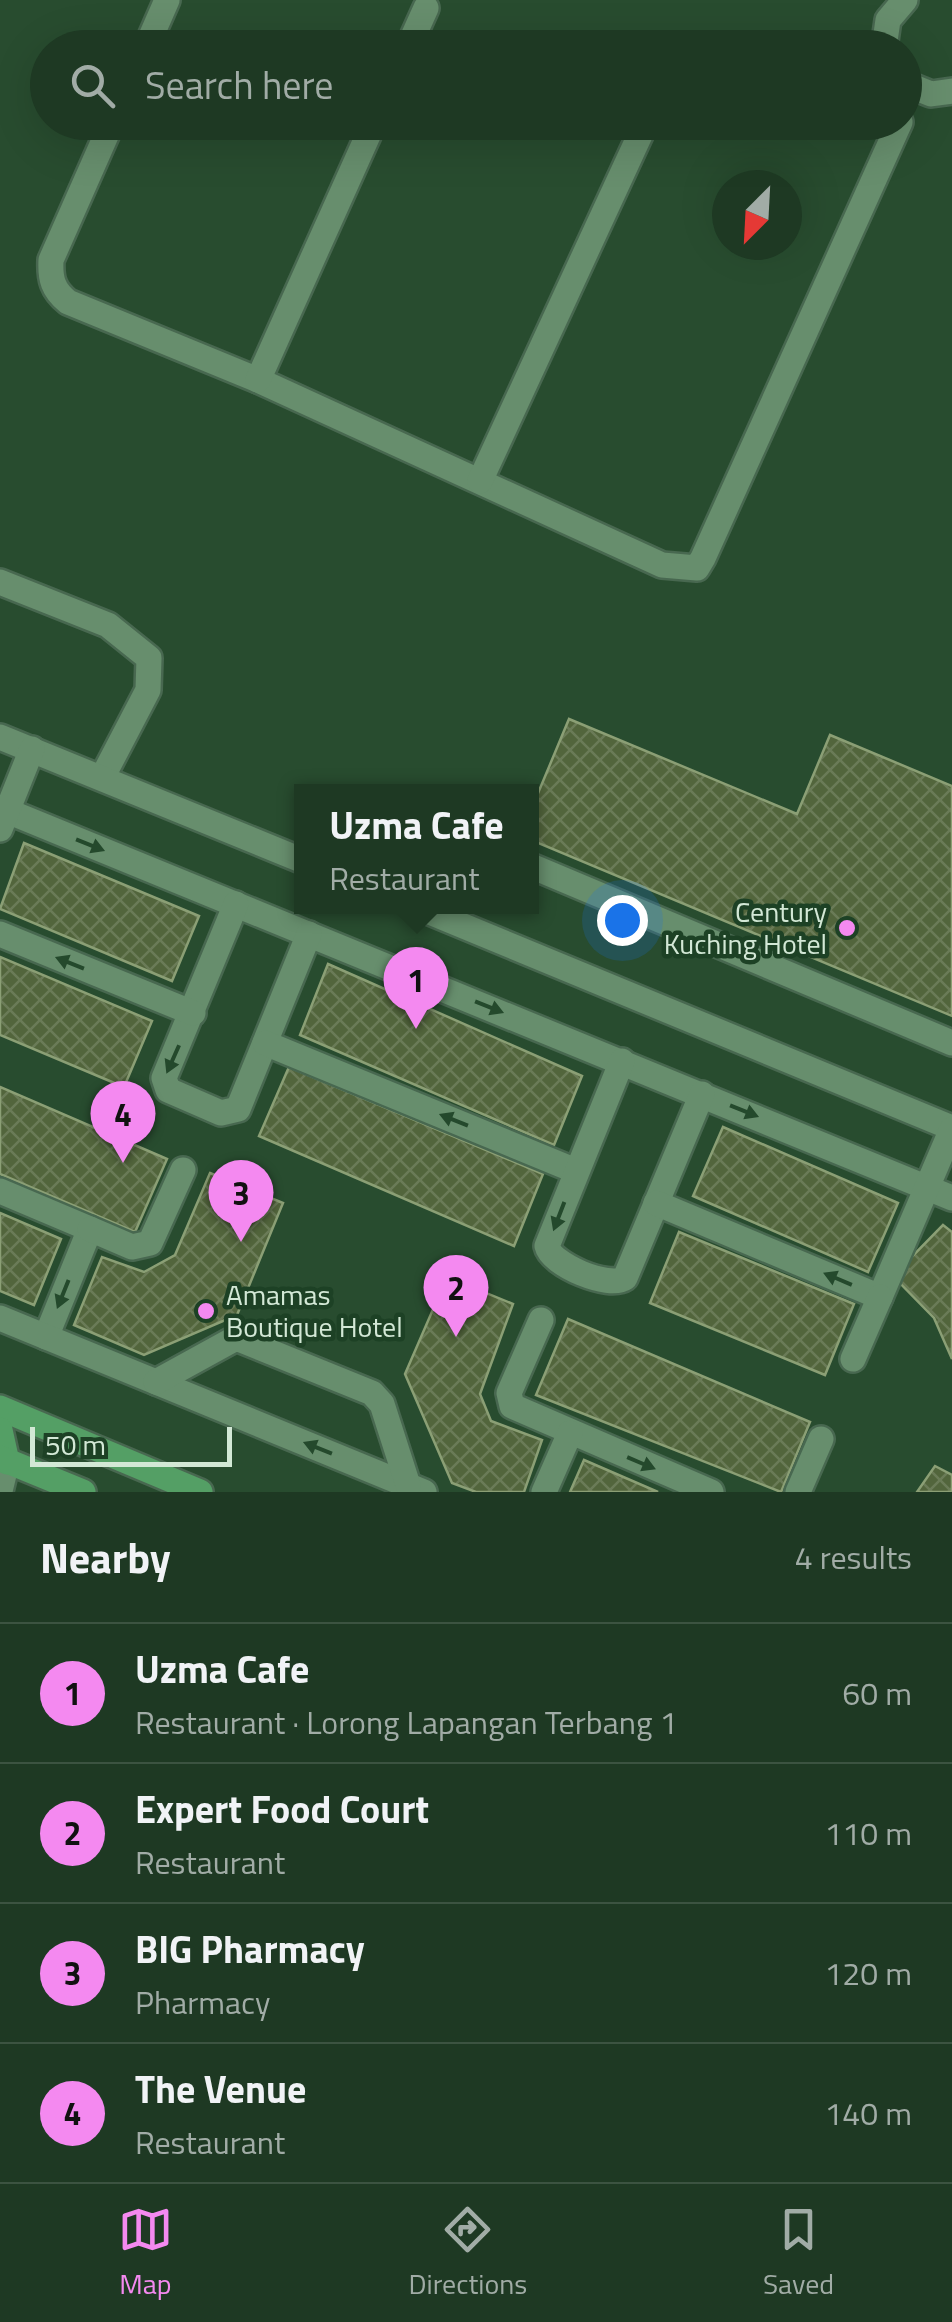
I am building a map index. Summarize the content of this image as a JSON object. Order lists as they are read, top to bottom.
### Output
{
  "places": ["Century Kuching Hotel", "Amamas Boutique Hotel"],
  "scale_bar": "50 m",
  "north": "bottom left",
  "page": {
    "search": "Search here",
    "popup": ["Uzma Cafe", "Restaurant"],
    "pins": [
      "1",
      "4",
      "3",
      "2"
    ],
    "scale": "50 m",
    "heading": ["Nearby", "4 results"],
    "list": [
      {
        "mark": "1",
        "name": "Uzma Cafe",
        "note": "Restaurant · Lorong Lapangan Terbang 1",
        "value": "60 m"
      },
      {
        "mark": "2",
        "name": "Expert Food Court",
        "note": "Restaurant",
        "value": "110 m"
      },
      {
        "mark": "3",
        "name": "BIG Pharmacy",
        "note": "Pharmacy",
        "value": "120 m"
      },
      {
        "mark": "4",
        "name": "The Venue",
        "note": "Restaurant",
        "value": "140 m"
      }
    ],
    "nav": ["Map", "Directions", "Saved"]
  }
}
